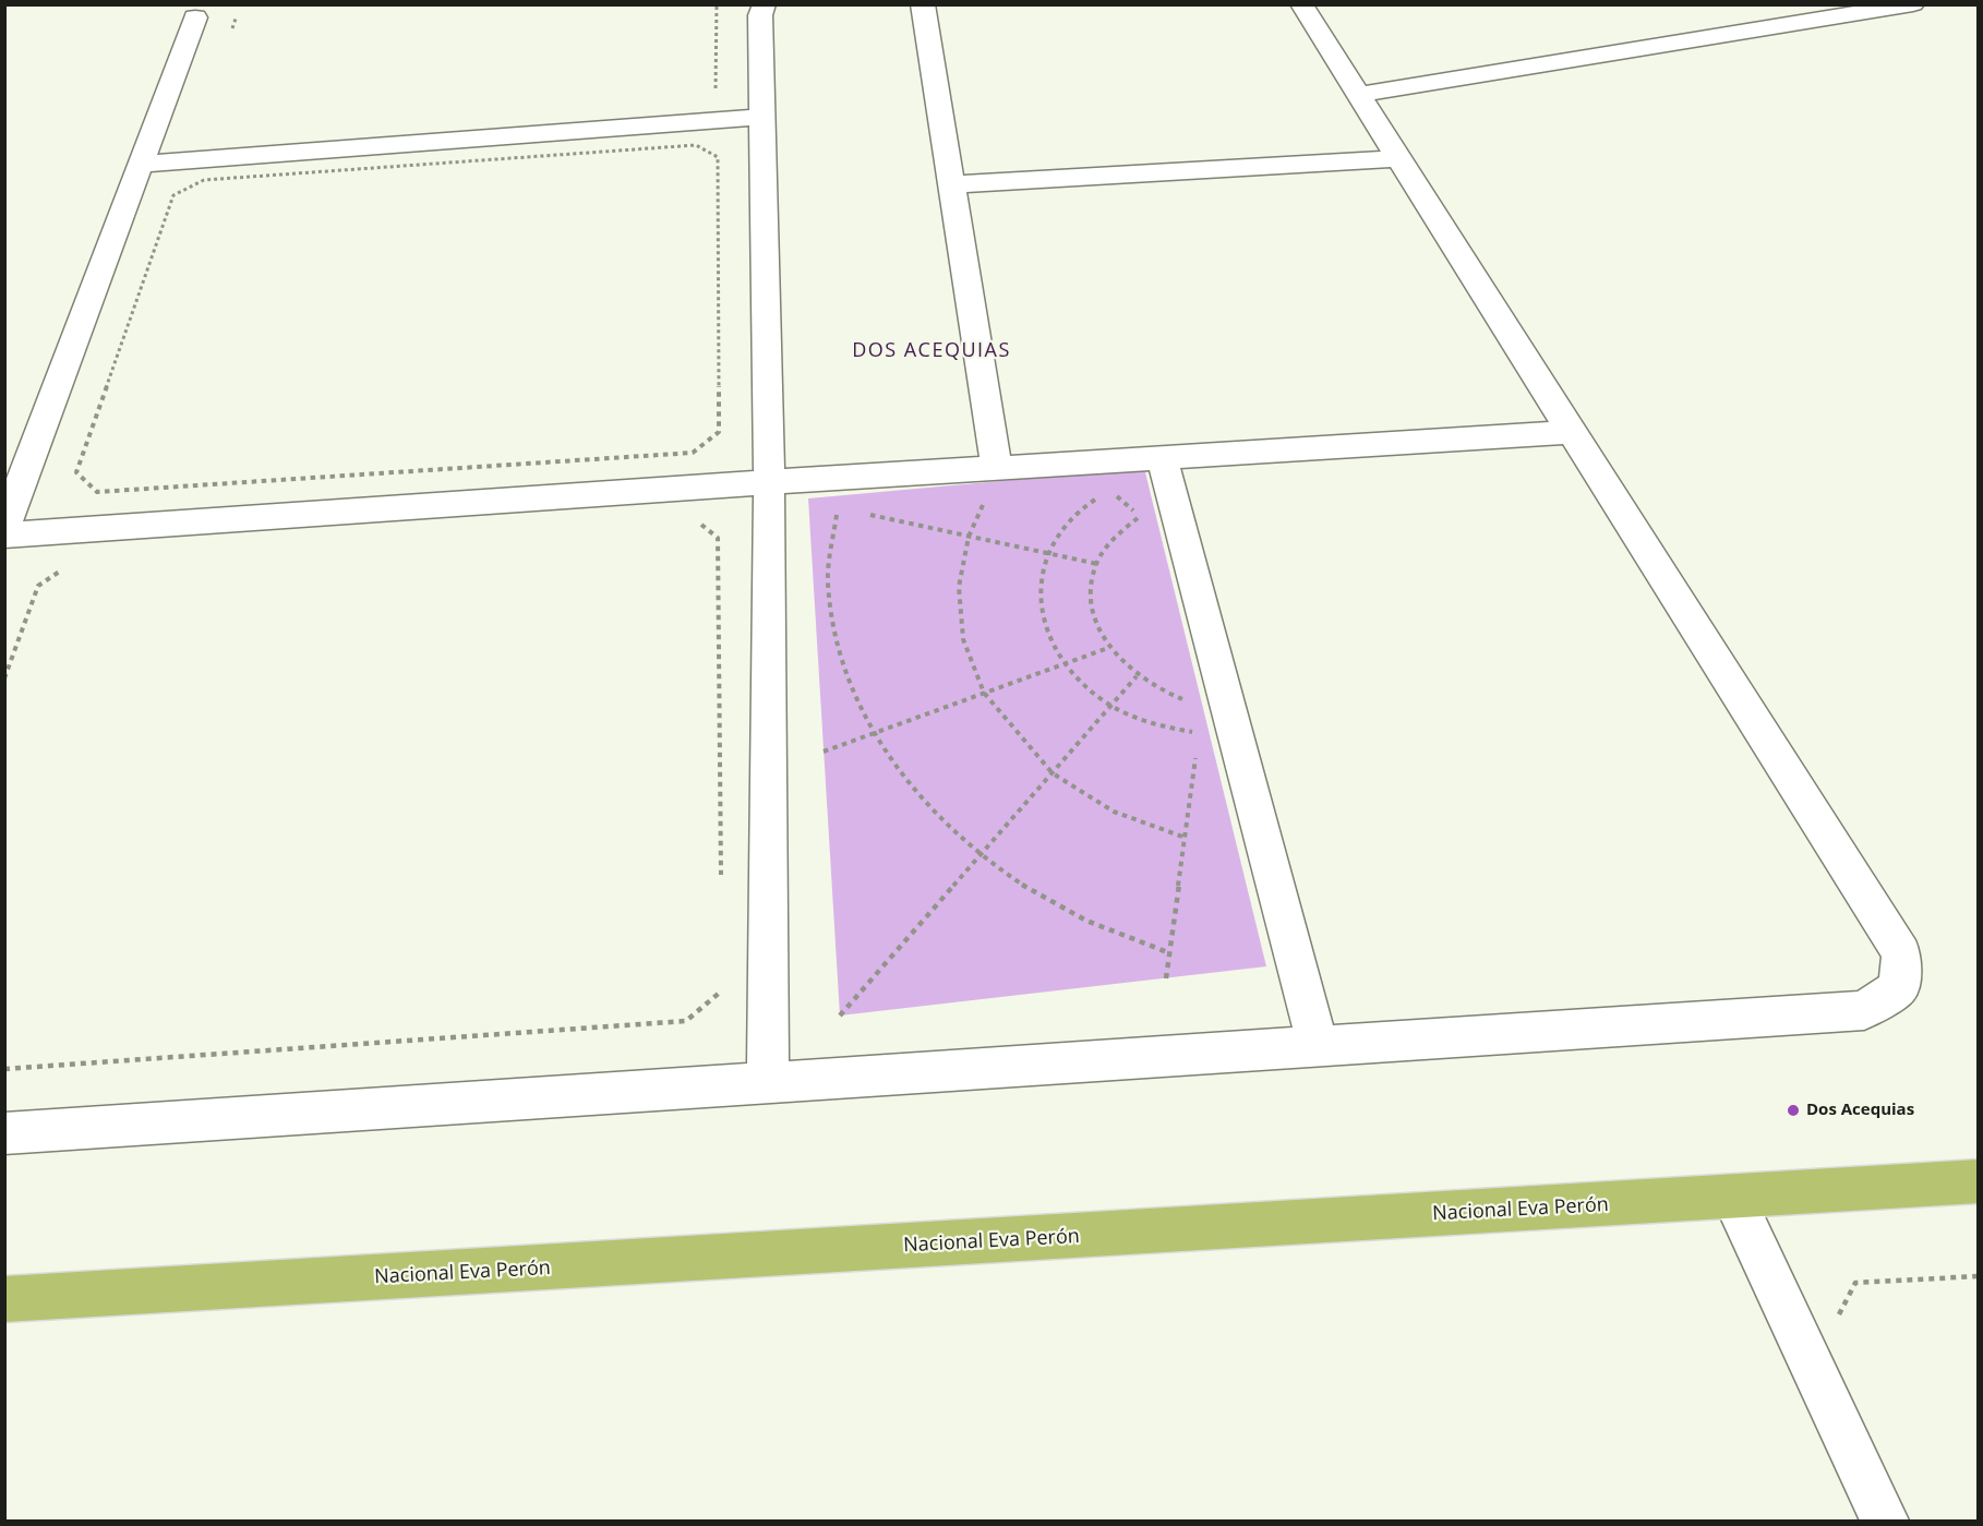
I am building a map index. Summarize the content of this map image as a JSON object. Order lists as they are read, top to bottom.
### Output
{
  "streets": {
    "main road": ["Nacional Eva Perón"]
  },
  "districts": ["DOS ACEQUIAS"],
  "places": ["Dos Acequias"]
}
